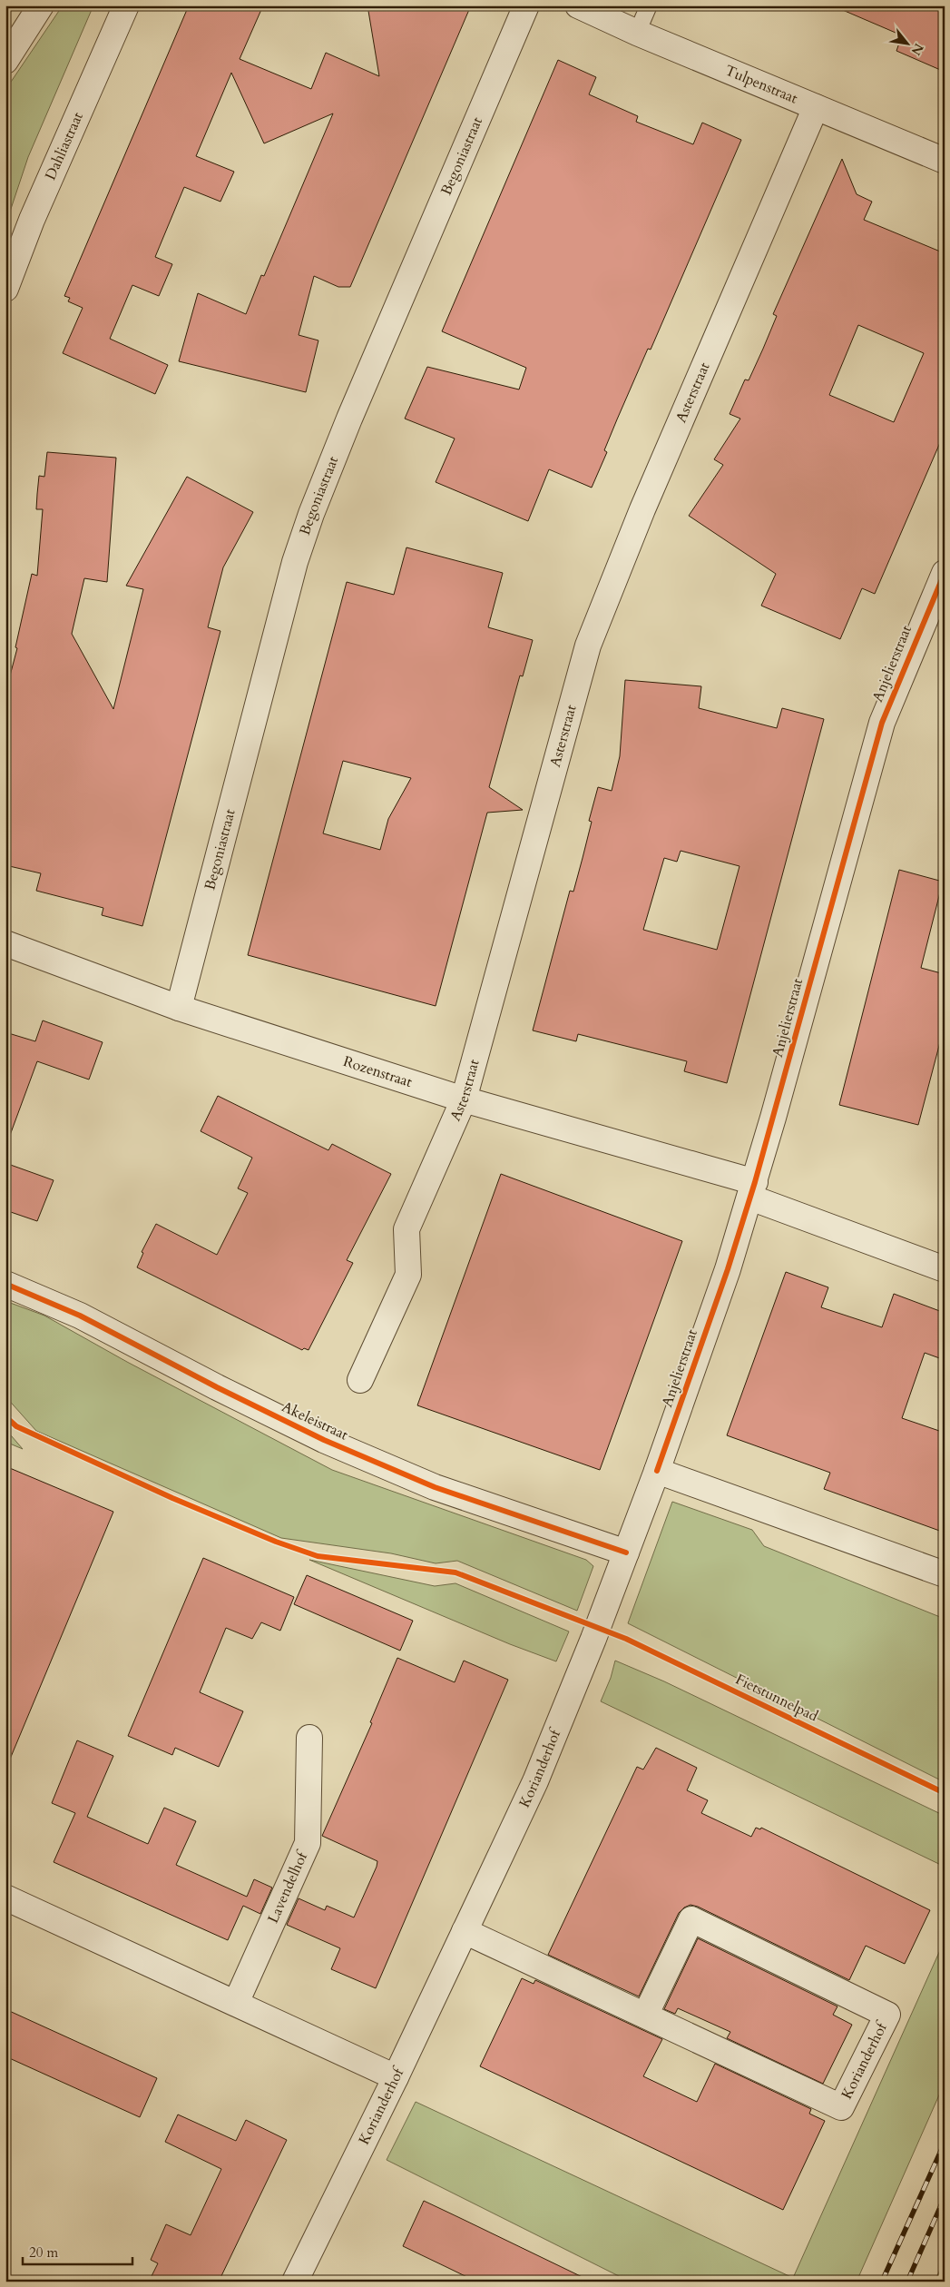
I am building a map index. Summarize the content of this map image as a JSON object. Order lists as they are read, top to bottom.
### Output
{
  "streets": {
    "street": [
      "Tulpenstraat",
      "Dahliastraat",
      "Begoniastraat",
      "Asterstraat",
      "Anjelierstraat",
      "Rozenstraat",
      "Akeleistraat",
      "Korianderhof",
      "Lavendelhof"
    ],
    "cycle path": ["Fietstunnelpad"]
  },
  "crossings": [
    ["Tulpenstraat", "Asterstraat"],
    ["Begoniastraat", "Rozenstraat"],
    ["Asterstraat", "Rozenstraat"],
    ["Anjelierstraat", "Rozenstraat"],
    ["Anjelierstraat", "Akeleistraat"],
    ["Anjelierstraat", "Korianderhof"]
  ],
  "scale_bar": "20 m",
  "north": "bottom right"
}
